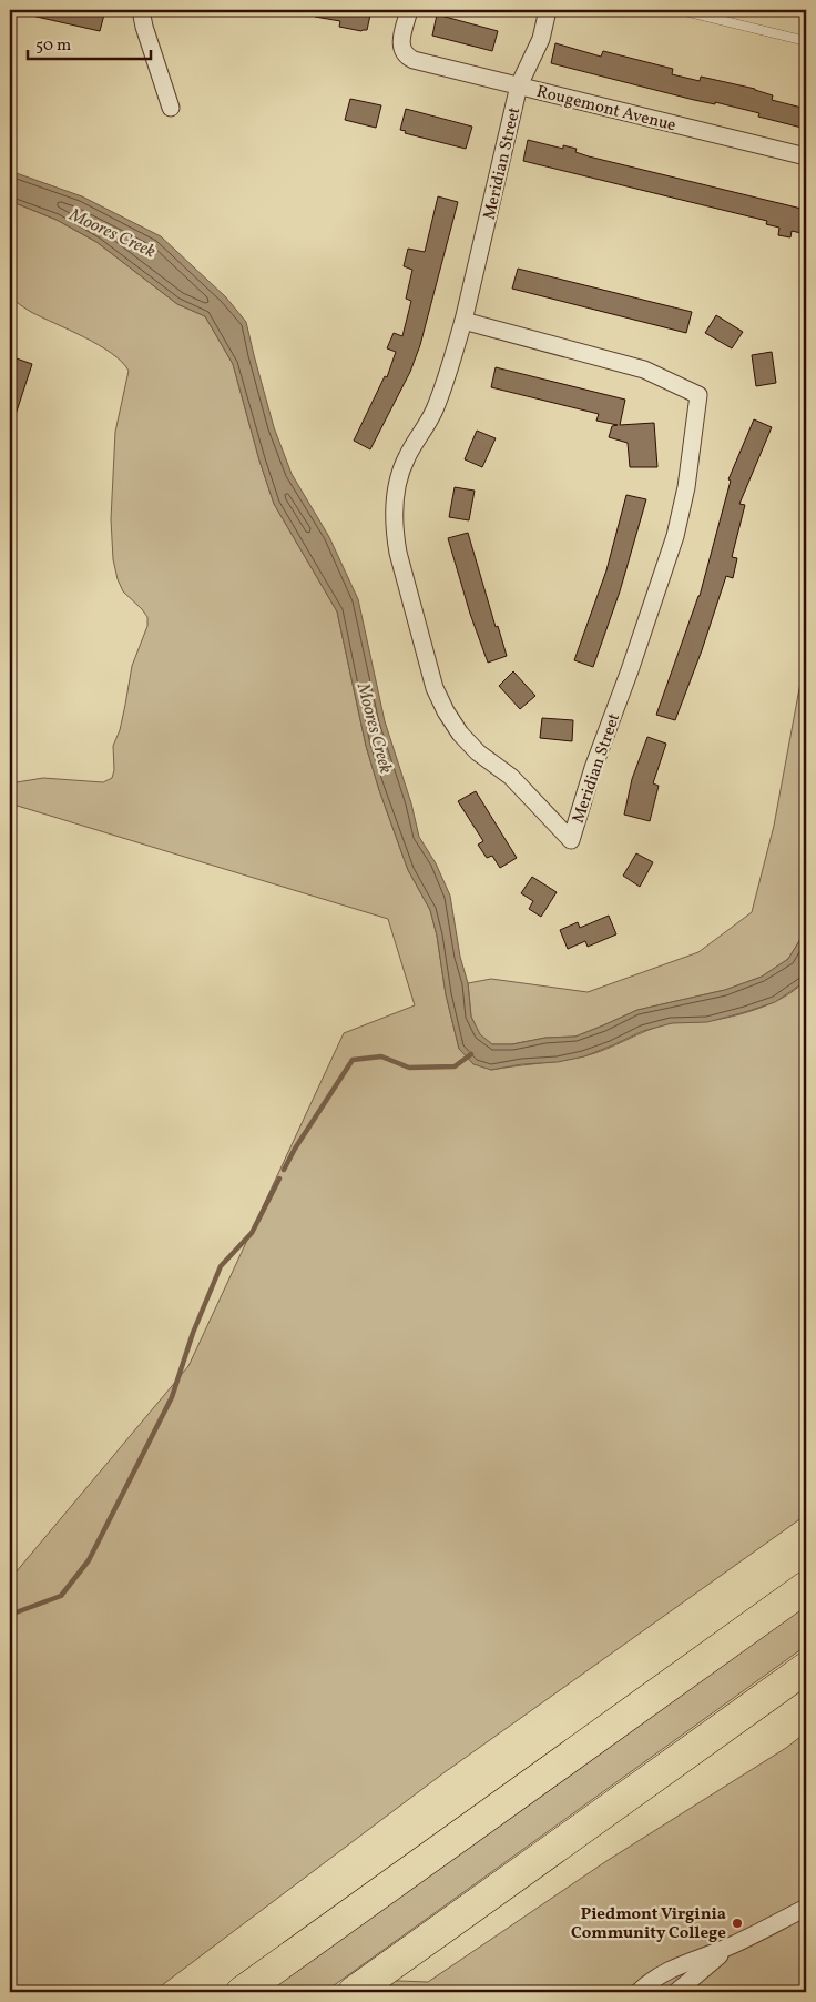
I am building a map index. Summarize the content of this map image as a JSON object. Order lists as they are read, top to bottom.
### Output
{
  "streets": {
    "street": ["Rougemont Avenue", "Meridian Street"]
  },
  "crossings": [
    ["Rougemont Avenue", "Meridian Street"]
  ],
  "water": ["Moores Creek"],
  "places": ["Piedmont Virginia Community College"],
  "scale_bar": "50 m"
}
